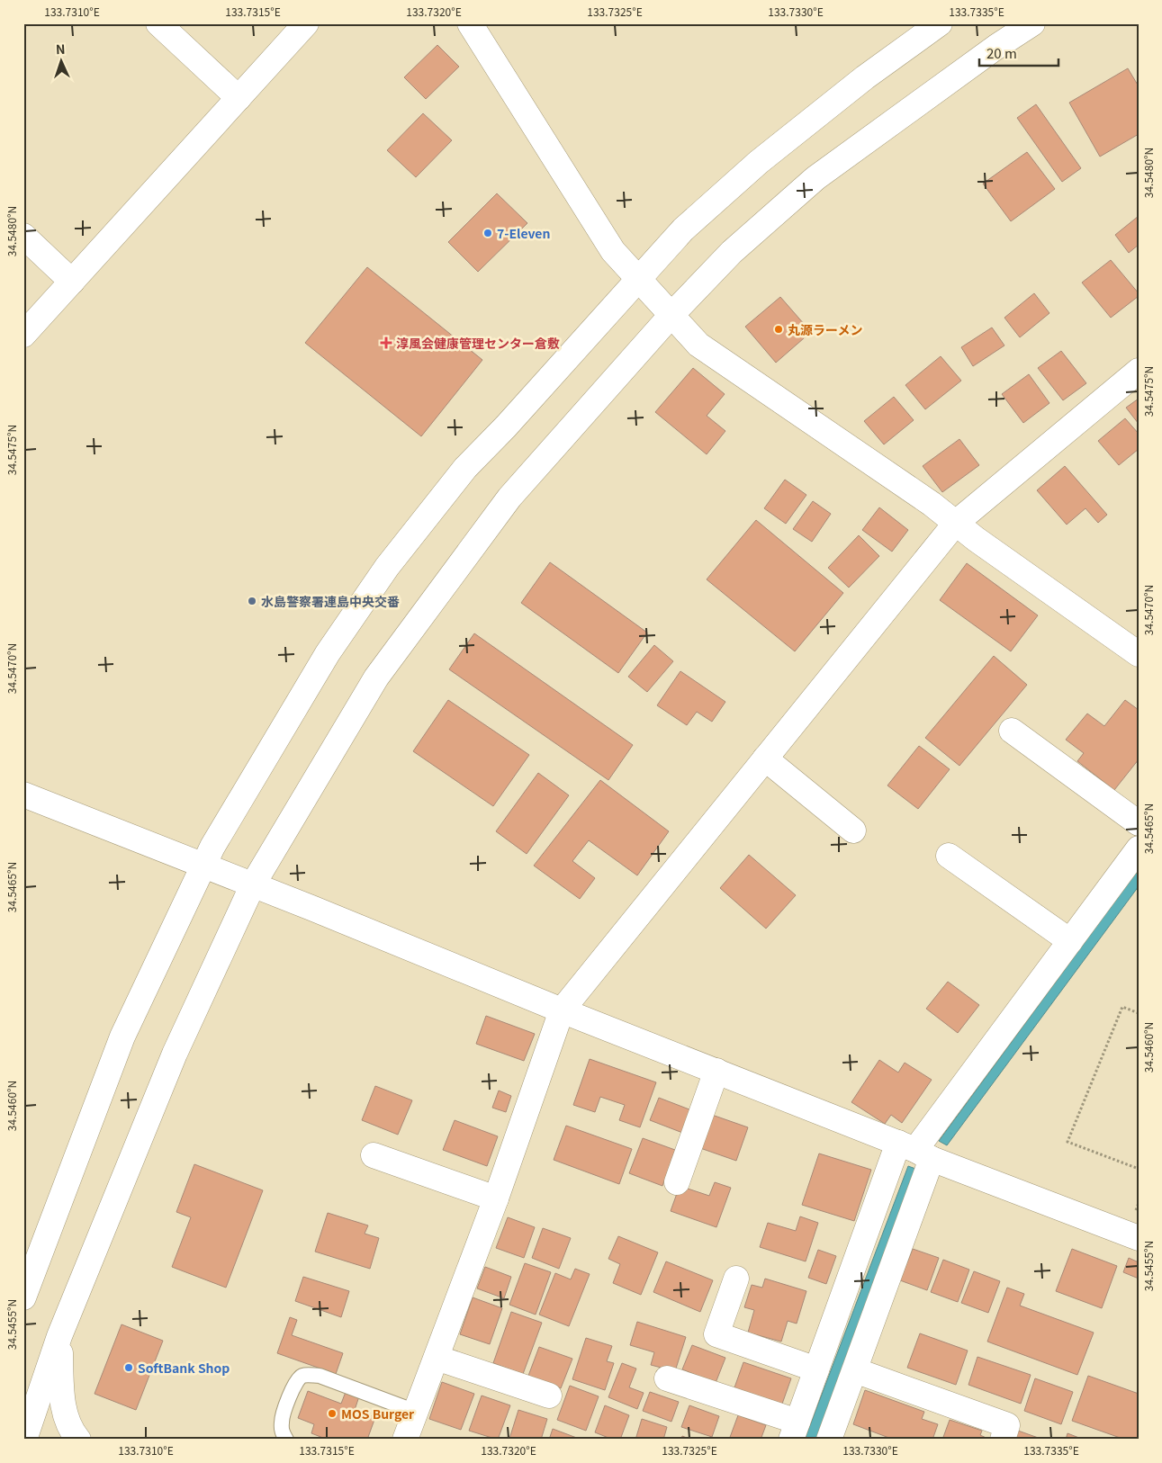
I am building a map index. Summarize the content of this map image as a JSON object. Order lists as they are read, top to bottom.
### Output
{
  "places": {
    "other": [
      "7-Eleven",
      "丸源ラーメン",
      "水島警察署連島中央交番",
      "SoftBank Shop",
      "MOS Burger"
    ],
    "health": ["淳風会健康管理センター倉敷"]
  },
  "scale_bar": "20 m",
  "north": "top",
  "coordinates": [
    "133.7310°E",
    "133.7315°E",
    "133.7320°E",
    "133.7325°E",
    "133.7330°E",
    "133.7335°E",
    "34.5480°N",
    "34.5475°N",
    "34.5470°N",
    "34.5465°N",
    "34.5460°N",
    "34.5455°N"
  ]
}
